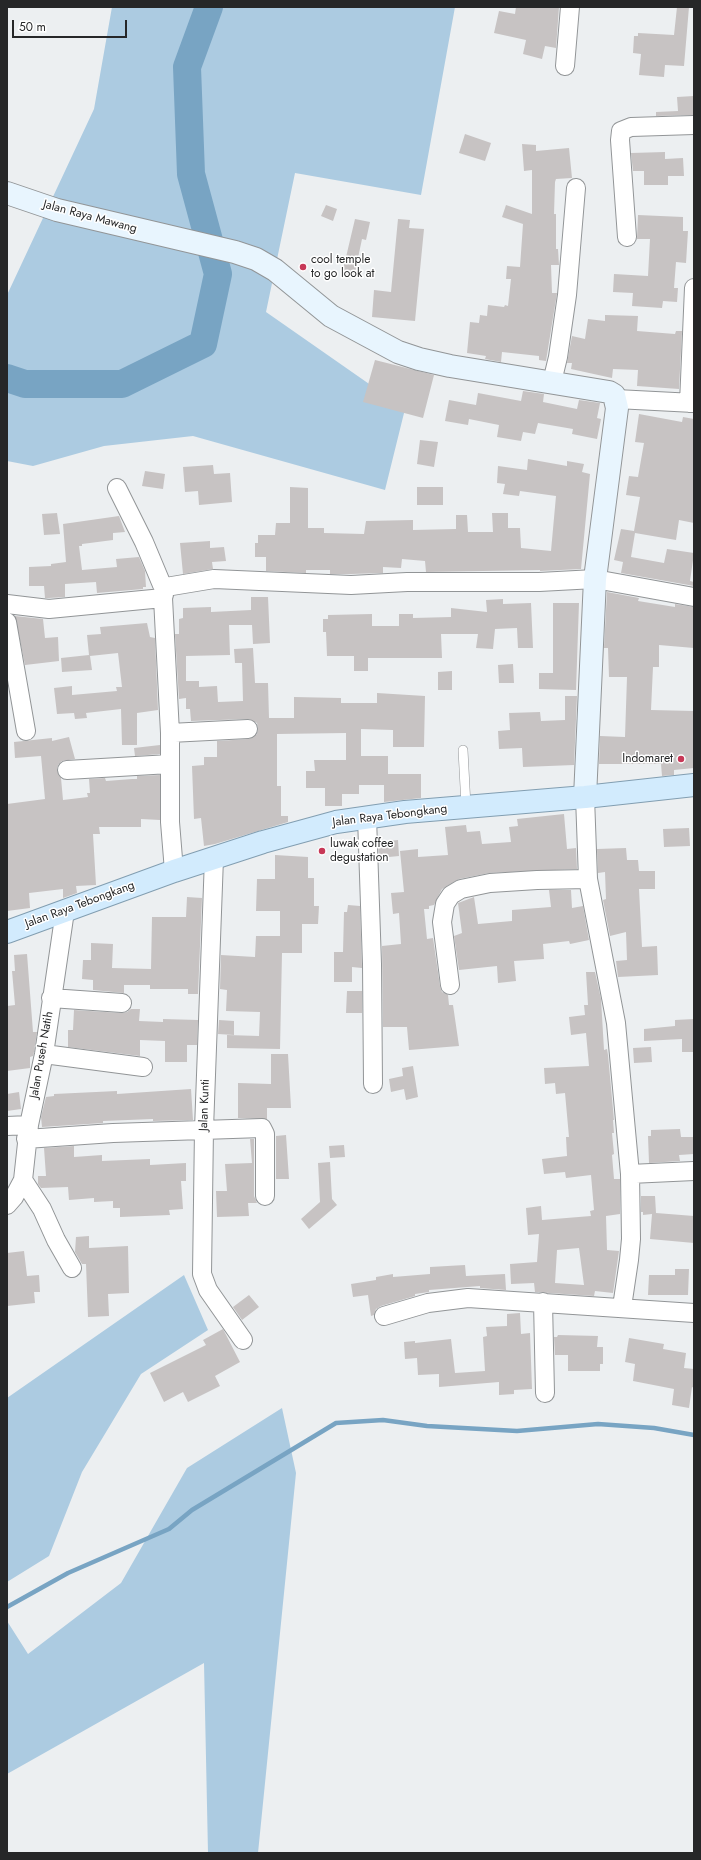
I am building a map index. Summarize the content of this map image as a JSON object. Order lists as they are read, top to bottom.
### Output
{
  "streets": {
    "main road": ["Jalan Raya Mawang", "Jalan Raya Tebongkang"],
    "street": ["Jalan Puseh Natih", "Jalan Kunti"]
  },
  "crossings": [
    ["Jalan Raya Tebongkang", "Jalan Puseh Natih"],
    ["Jalan Raya Tebongkang", "Jalan Kunti"]
  ],
  "places": ["cool temple to go look at", "Indomaret", "luwak coffee degustation"],
  "scale_bar": "50 m"
}
